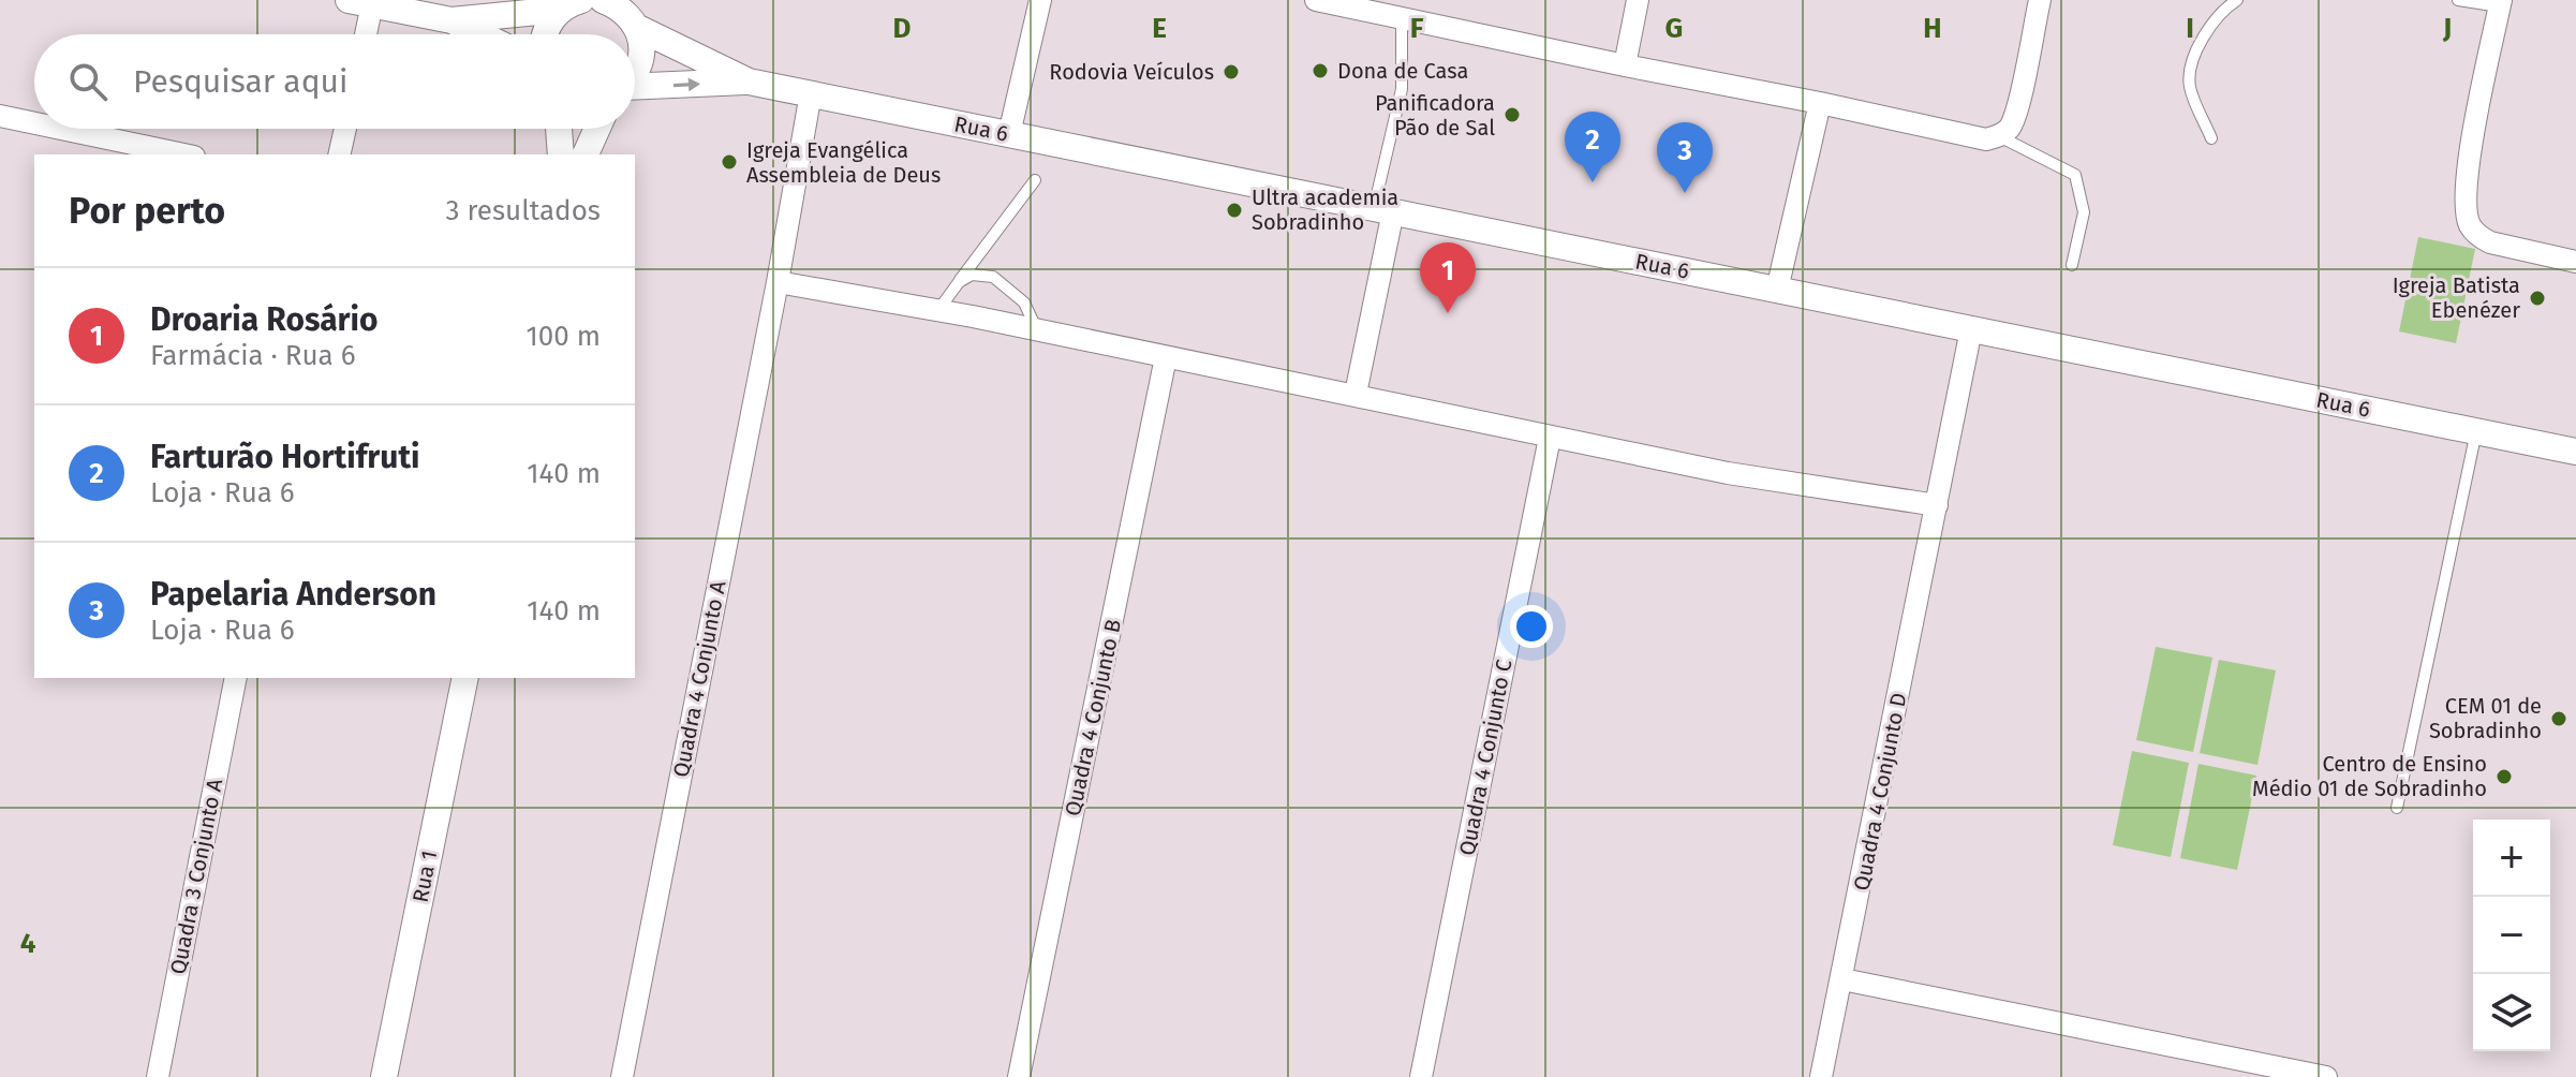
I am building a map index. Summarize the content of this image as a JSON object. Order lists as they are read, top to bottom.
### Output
{
  "streets": {
    "street": [
      "Rua 6",
      "Quadra 4 Conjunto A",
      "Quadra 4 Conjunto B",
      "Quadra 4 Conjunto C",
      "Quadra 4 Conjunto D",
      "Quadra 3 Conjunto A",
      "Rua 1"
    ]
  },
  "crossings": [
    ["Rua 6", "Quadra 4 Conjunto A"],
    ["Rua 6", "Quadra 4 Conjunto D"]
  ],
  "places": [
    "Dona de Casa",
    "Rodovia Veículos",
    "Panificadora Pão de Sal",
    "Igreja Evangélica Assembleia de Deus",
    "Ultra academia Sobradinho",
    "Igreja Batista Ebenézer",
    "CEM 01 de Sobradinho",
    "Centro de Ensino Médio 01 de Sobradinho"
  ],
  "page": {
    "search": "Pesquisar aqui",
    "pins": ["2", "3", "1"],
    "heading": ["Por perto", "3 resultados"],
    "list": [
      {
        "mark": "1",
        "name": "Droaria Rosário",
        "note": "Farmácia · Rua 6",
        "value": "100 m"
      },
      {
        "mark": "2",
        "name": "Farturão Hortifruti",
        "note": "Loja · Rua 6",
        "value": "140 m"
      },
      {
        "mark": "3",
        "name": "Papelaria Anderson",
        "note": "Loja · Rua 6",
        "value": "140 m"
      }
    ],
    "map_buttons": ["+", "−"]
  },
  "grid": {
    "columns": [
      "D",
      "E",
      "F",
      "G",
      "H",
      "I",
      "J"
    ],
    "rows": ["4"]
  }
}
